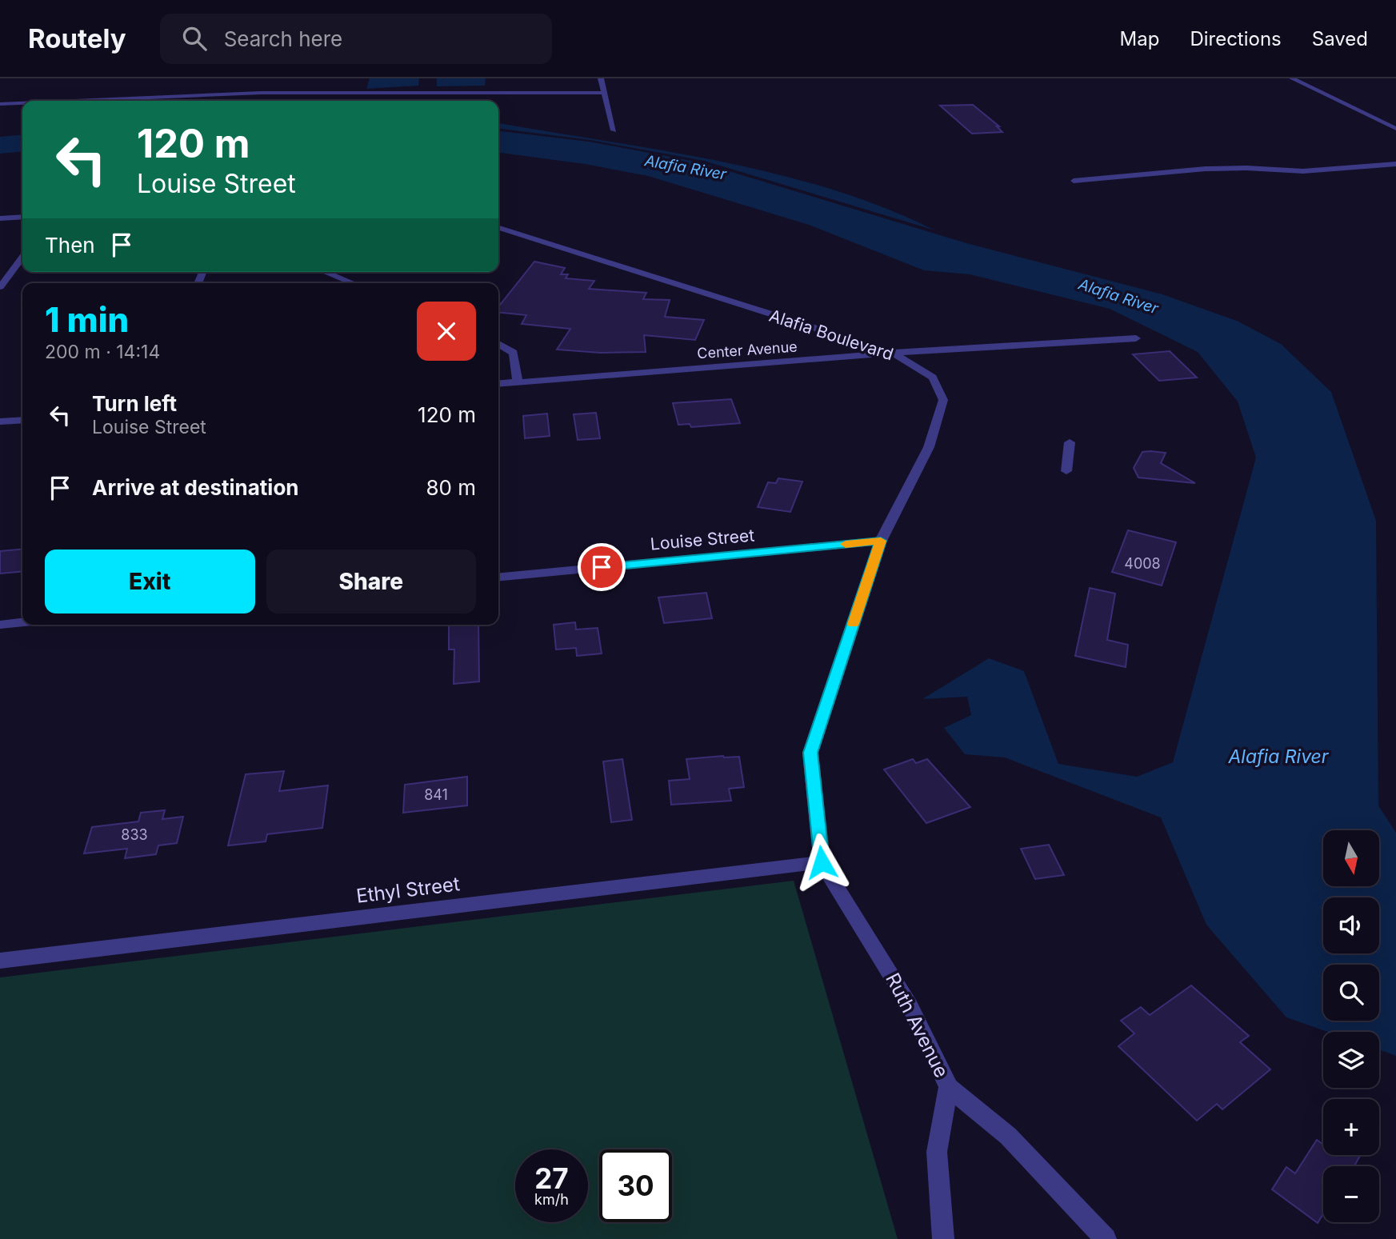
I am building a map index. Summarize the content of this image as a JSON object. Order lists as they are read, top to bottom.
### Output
{
  "streets": {
    "street": [
      "Alafia Boulevard",
      "Center Avenue",
      "Louise Street",
      "Ethyl Street",
      "Ruth Avenue"
    ]
  },
  "crossings": [
    ["Alafia Boulevard", "Center Avenue"],
    ["Alafia Boulevard", "Louise Street"],
    ["Alafia Boulevard", "Ethyl Street"],
    ["Alafia Boulevard", "Ruth Avenue"],
    ["Ethyl Street", "Ruth Avenue"]
  ],
  "water": ["Alafia River"],
  "house_numbers": ["4008", "841", "833"],
  "north": "bottom",
  "page": {
    "header": "Routely",
    "search": "Search here",
    "nav": ["Map", "Directions", "Saved"],
    "turn": ["120 m", "Louise Street"],
    "then": "Then",
    "heading": ["1 min", "200 m · 14:14"],
    "list": [
      {
        "name": "Turn left",
        "note": "Louise Street",
        "value": "120 m"
      },
      {
        "name": "Arrive at destination",
        "value": "80 m"
      }
    ],
    "buttons": ["Exit", "Share"],
    "map_buttons": ["+", "−"],
    "speed": "27 km/h",
    "limit": "30"
  }
}
